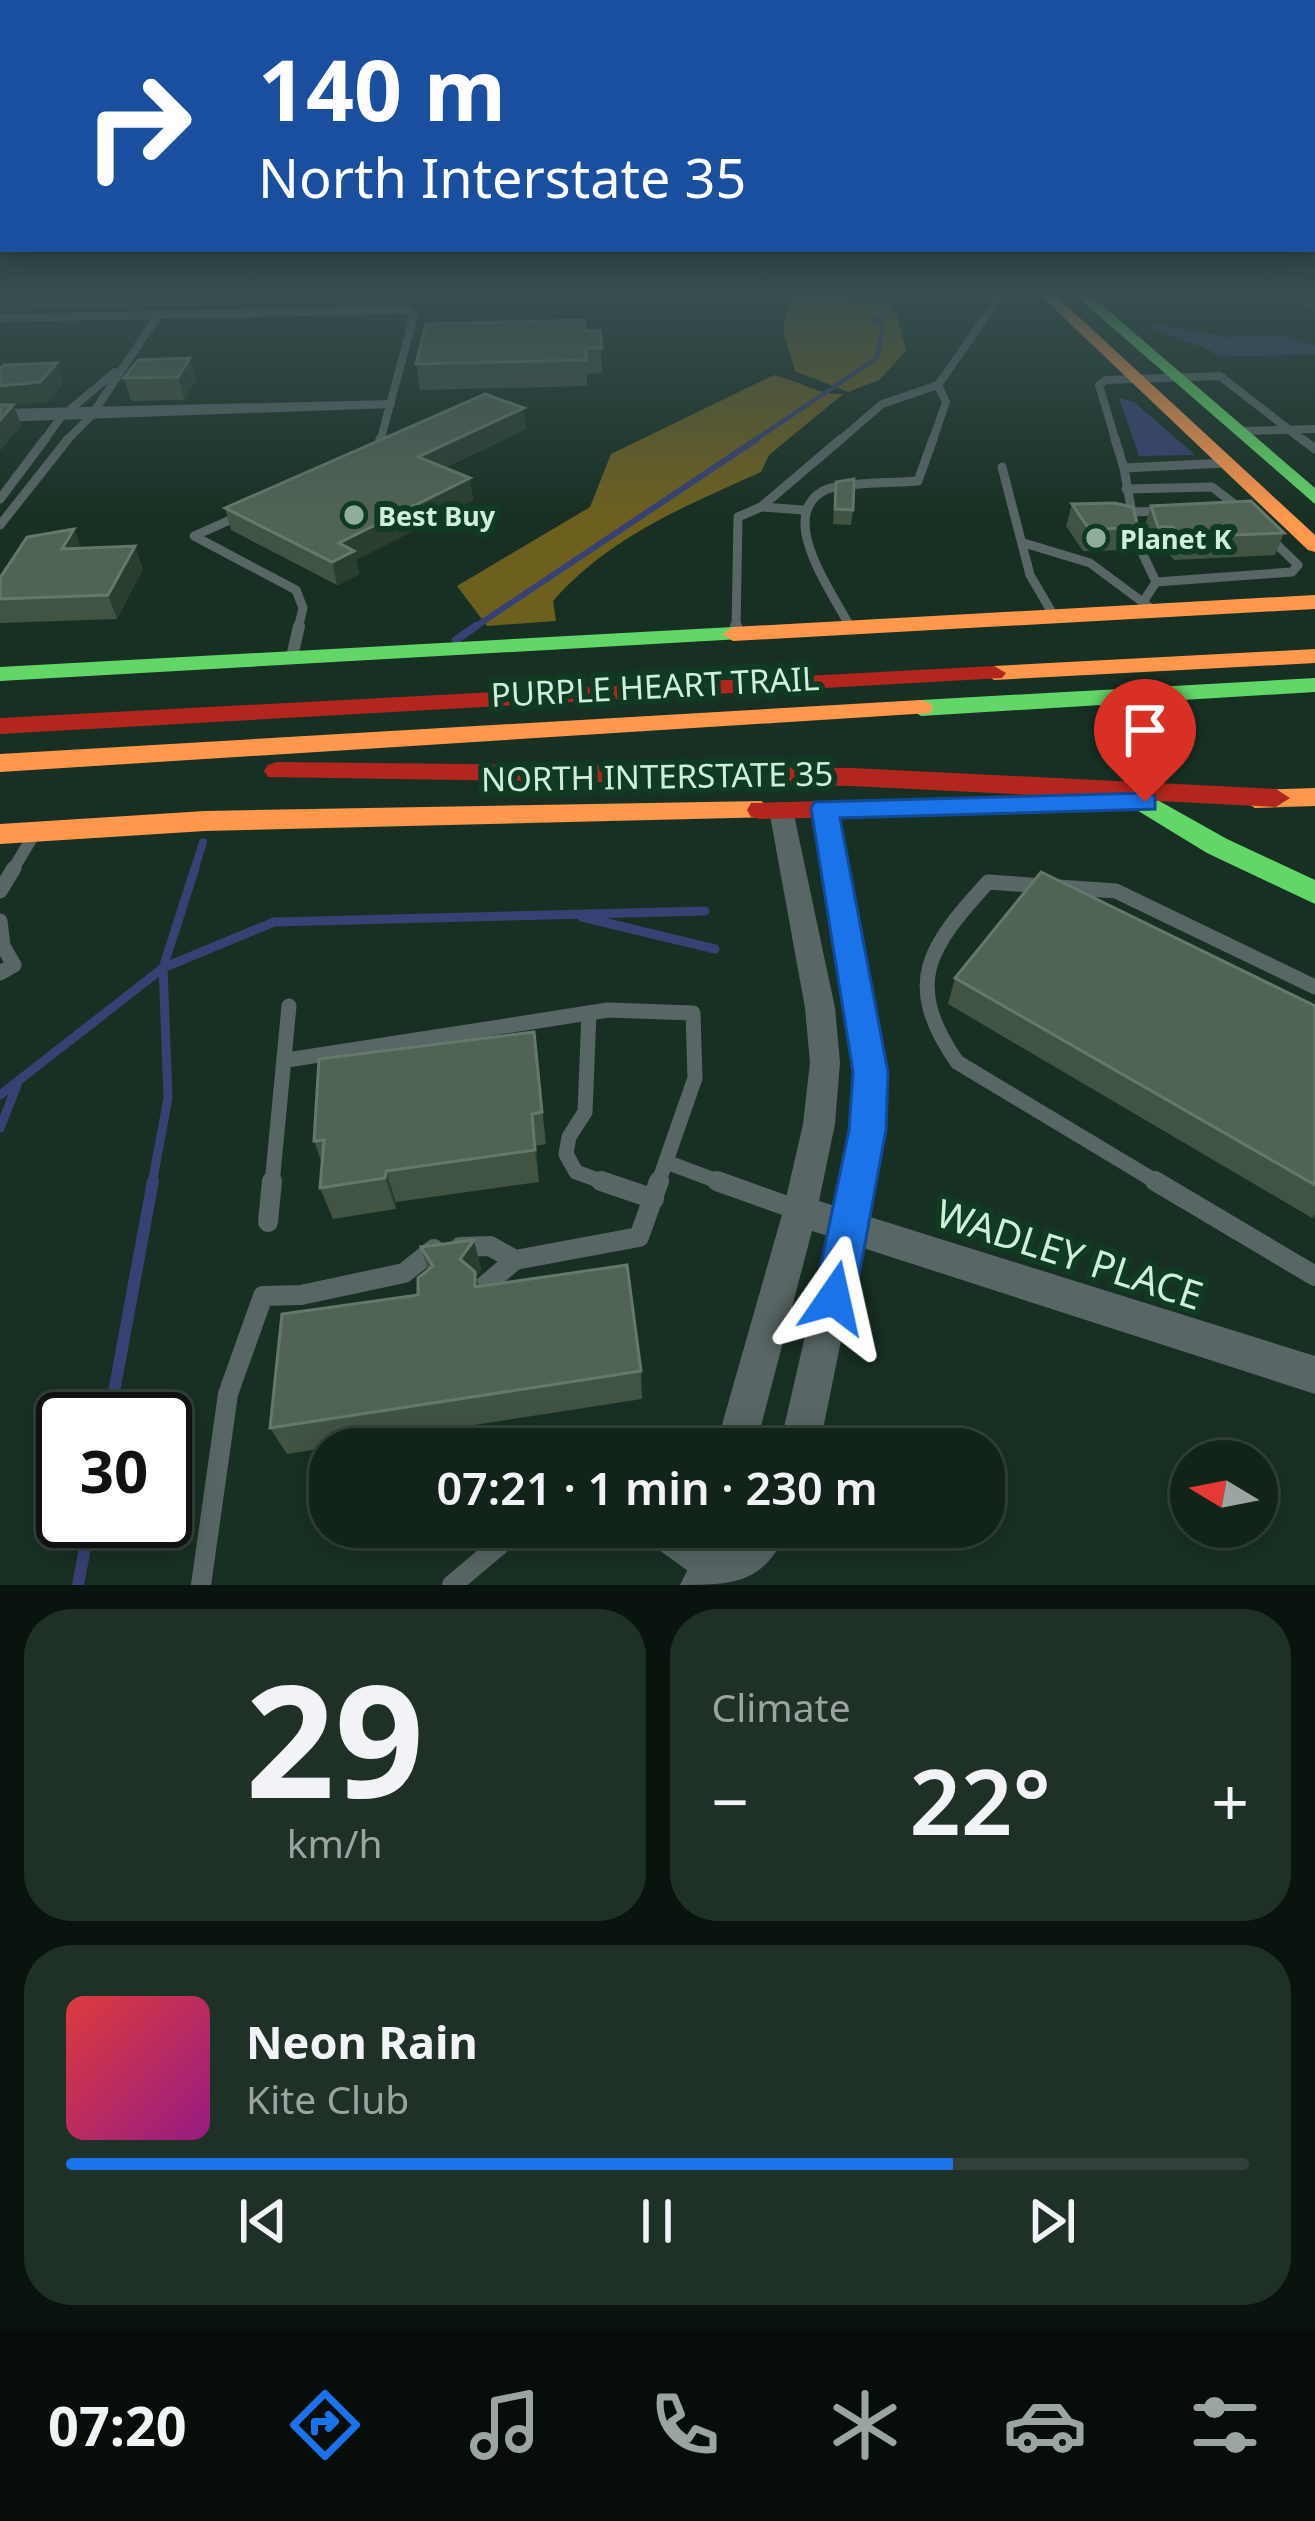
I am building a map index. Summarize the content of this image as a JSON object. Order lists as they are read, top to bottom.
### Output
{
  "streets": {
    "main road": ["PURPLE HEART TRAIL", "NORTH INTERSTATE 35"],
    "street": ["WADLEY PLACE"]
  },
  "places": ["Best Buy", "Planet K"],
  "north": "left",
  "page": {
    "turn": ["140 m", "North Interstate 35"],
    "limit": "30",
    "trip": "07:21 · 1 min · 230 m",
    "tile": [
      ["29", "km/h"],
      "Climate"
    ],
    "heat": ["−", "22°", "+"],
    "song": ["Neon Rain", "Kite Club"],
    "tabs": "07:20"
  }
}
